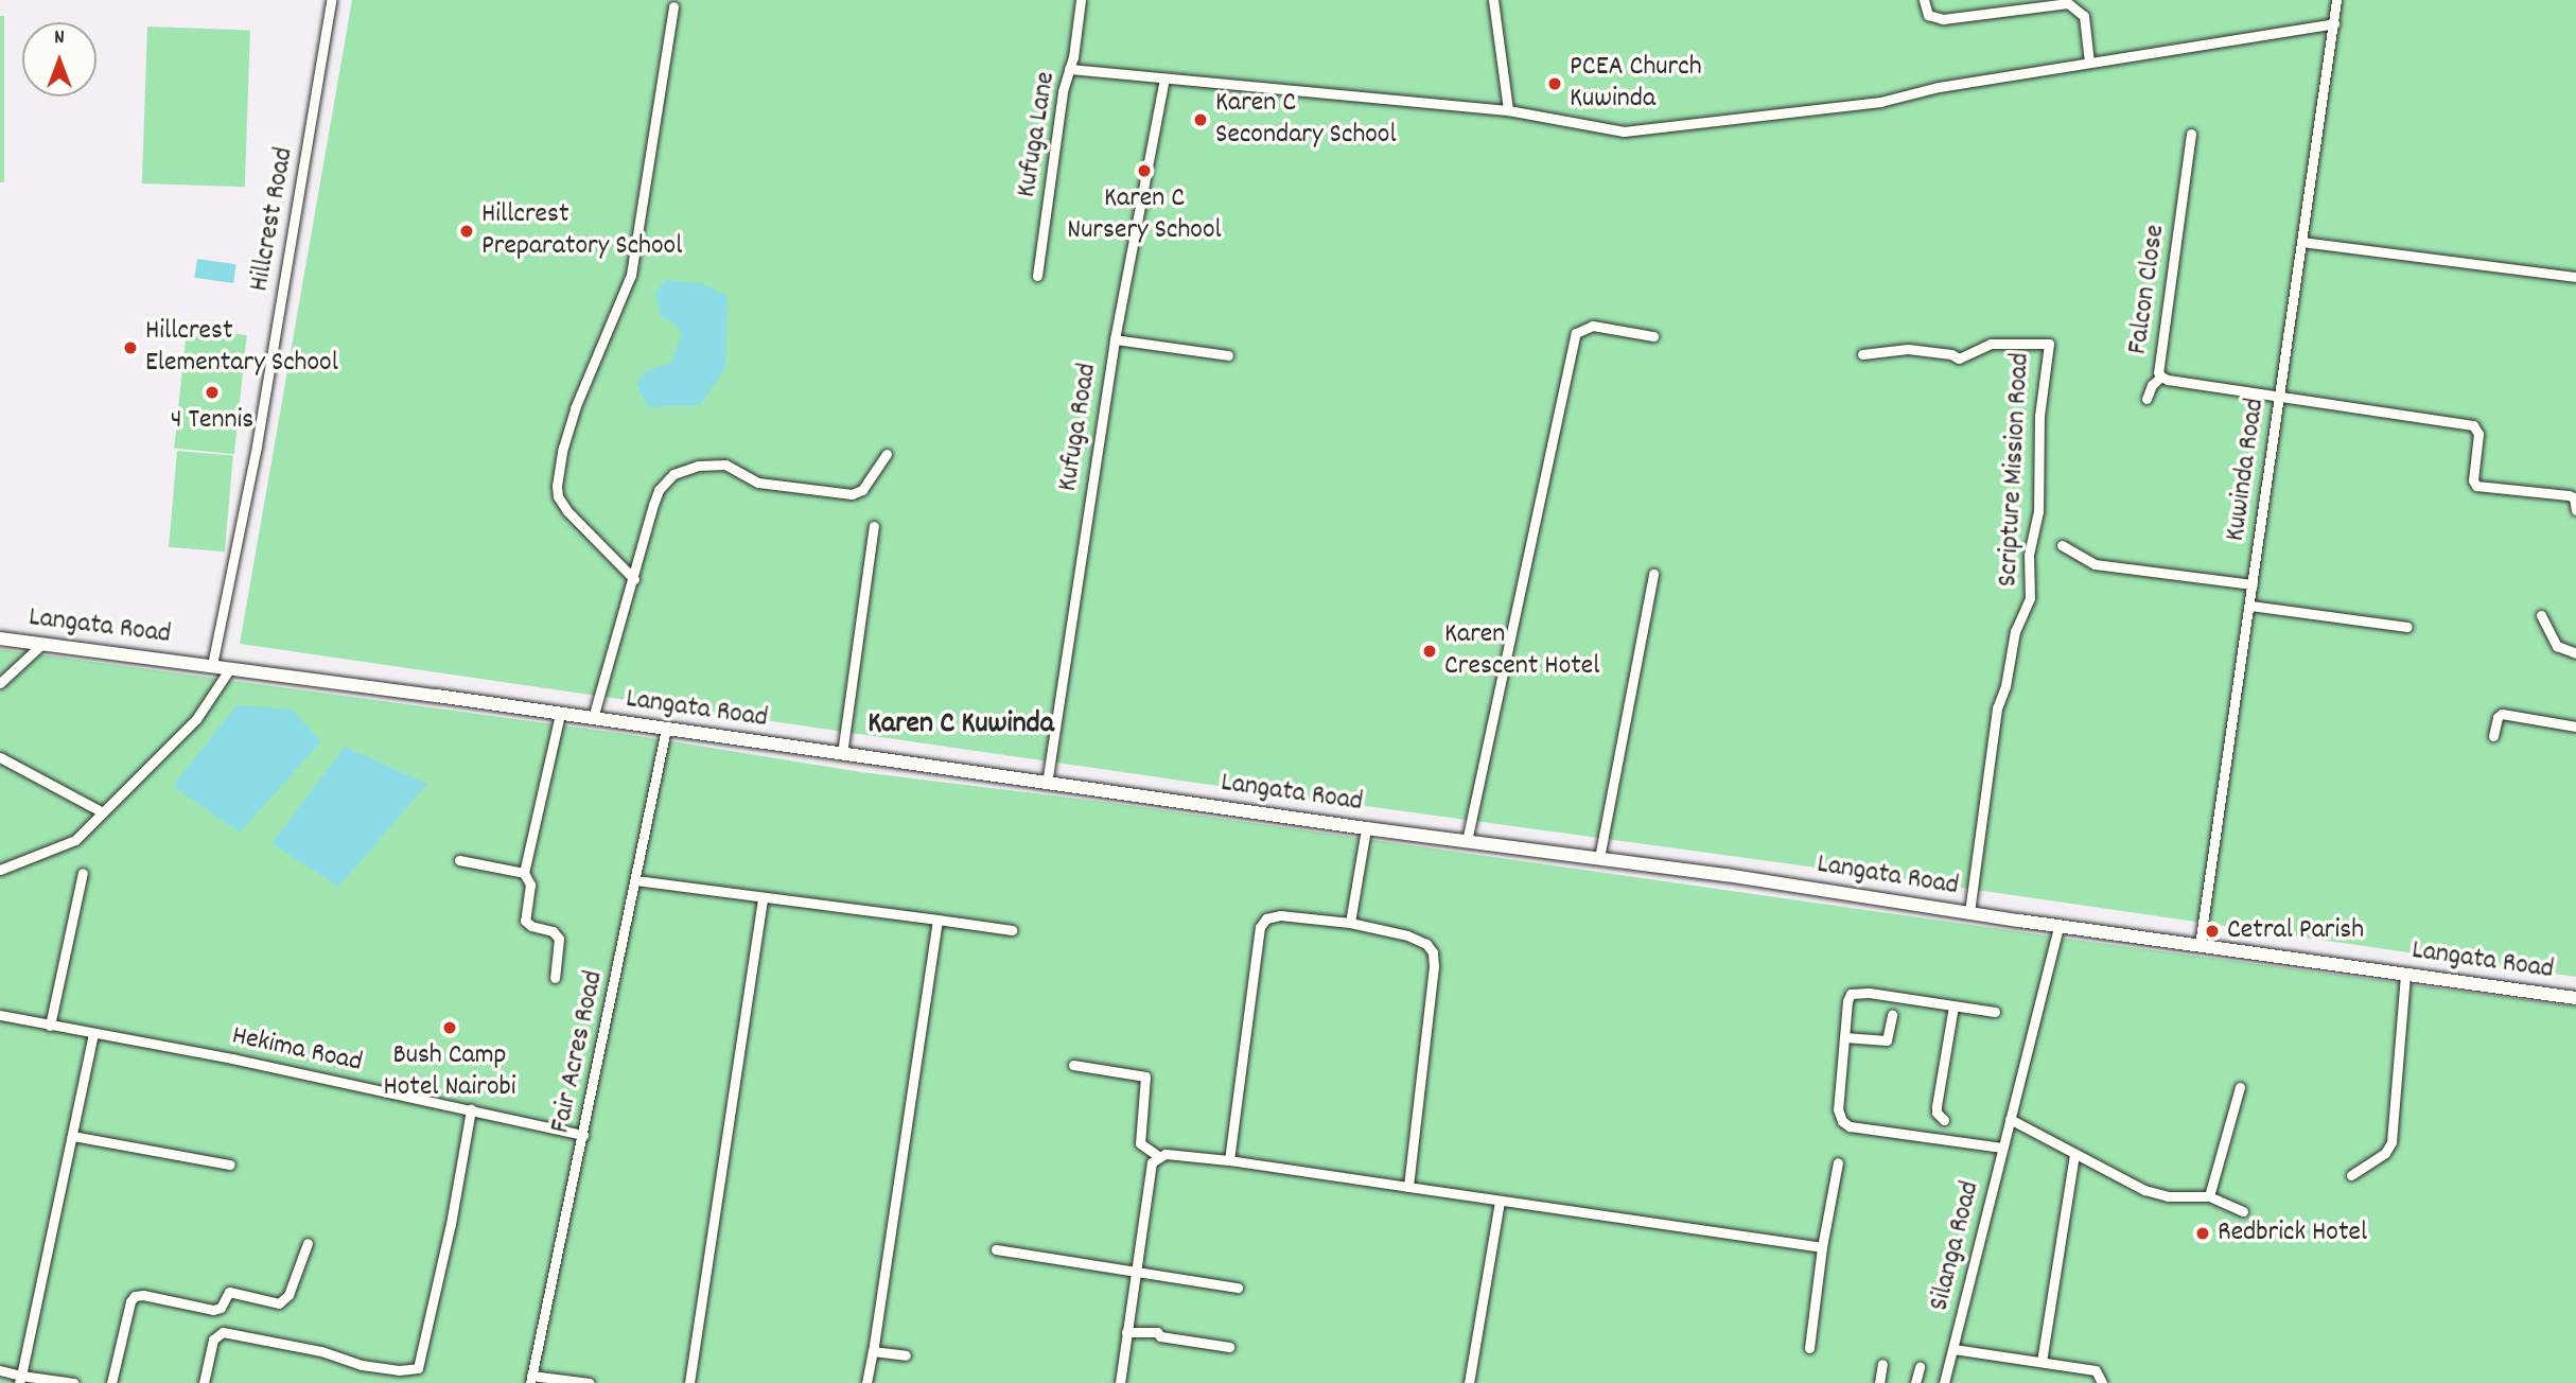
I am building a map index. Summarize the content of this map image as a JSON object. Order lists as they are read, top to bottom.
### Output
{
  "streets": {
    "main road": ["Langata Road"],
    "street": [
      "Kufuga Lane",
      "Hillcrest Road",
      "Falcon Close",
      "Kufuga Road",
      "Scripture Mission Road",
      "Kuwinda Road",
      "Hekima Road",
      "Fair Acres Road",
      "Silanga Road"
    ]
  },
  "crossings": [
    ["Hillcrest Road", "Langata Road"],
    ["Falcon Close", "Kuwinda Road"],
    ["Kufuga Road", "Langata Road"],
    ["Scripture Mission Road", "Langata Road"],
    ["Kuwinda Road", "Langata Road"],
    ["Langata Road", "Fair Acres Road"],
    ["Langata Road", "Silanga Road"],
    ["Hekima Road", "Fair Acres Road"]
  ],
  "districts": ["Karen C Kuwinda"],
  "places": [
    "PCEA Church Kuwinda",
    "Karen C Secondary School",
    "Karen C Nursery School",
    "Hillcrest Preparatory School",
    "Hillcrest Elementary School",
    "4 Tennis",
    "Karen Crescent Hotel",
    "Cetral Parish",
    "Bush Camp Hotel Nairobi",
    "Redbrick Hotel"
  ],
  "north": "top"
}
